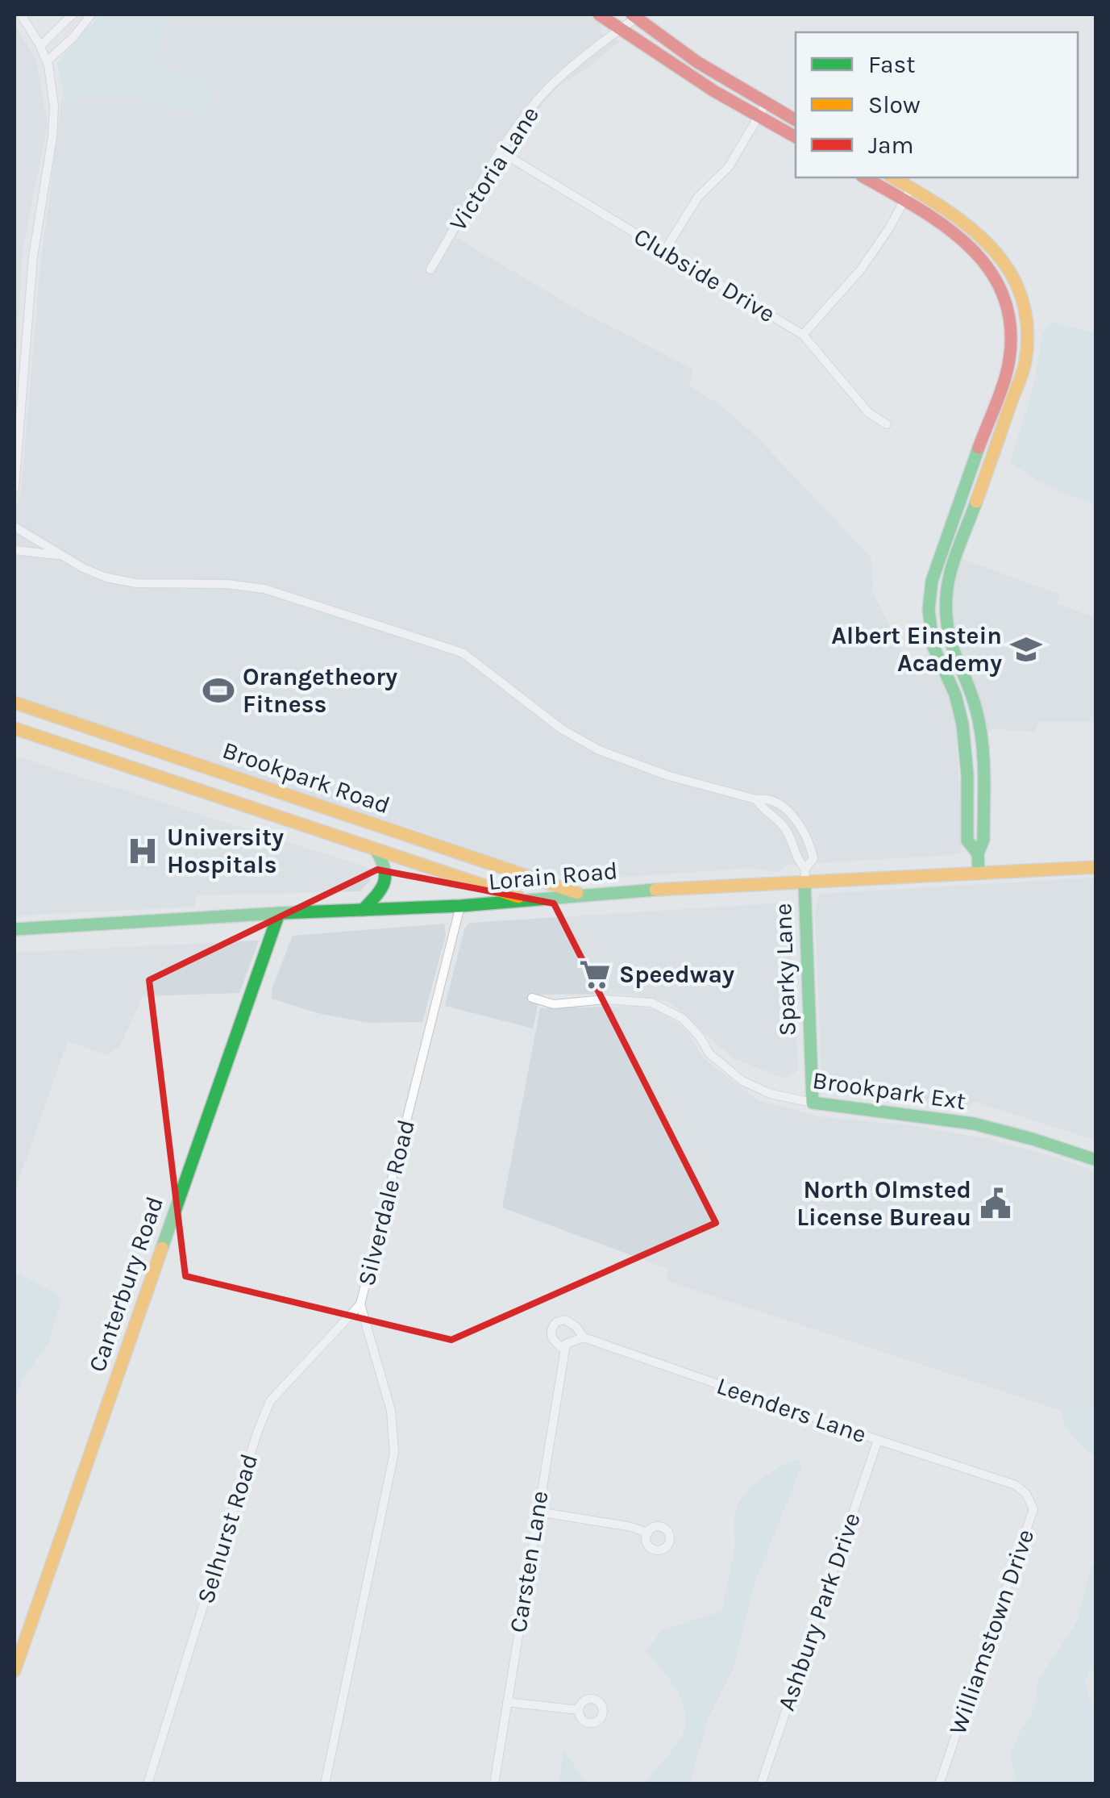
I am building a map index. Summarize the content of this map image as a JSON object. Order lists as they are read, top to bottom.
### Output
{
  "streets": {
    "street": [
      "Victoria Lane",
      "Clubside Drive",
      "Brookpark Road",
      "Lorain Road",
      "Sparky Lane",
      "Brookpark Ext",
      "Silverdale Road",
      "Canterbury Road",
      "Leenders Lane",
      "Selhurst Road",
      "Carsten Lane",
      "Ashbury Park Drive",
      "Williamstown Drive"
    ]
  },
  "crossings": [
    ["Victoria Lane", "Clubside Drive"],
    ["Brookpark Road", "Lorain Road"],
    ["Lorain Road", "Sparky Lane"],
    ["Lorain Road", "Silverdale Road"],
    ["Lorain Road", "Canterbury Road"],
    ["Sparky Lane", "Brookpark Ext"],
    ["Silverdale Road", "Selhurst Road"],
    ["Leenders Lane", "Carsten Lane"],
    ["Leenders Lane", "Ashbury Park Drive"],
    ["Leenders Lane", "Williamstown Drive"]
  ],
  "places": {
    "school or university": ["Albert Einstein Academy"],
    "sports": ["Orangetheory Fitness"],
    "hospital": ["University Hospitals"],
    "supermarket": ["Speedway"],
    "public building": ["North Olmsted License Bureau"]
  },
  "legend": ["Fast", "Slow", "Jam"]
}
